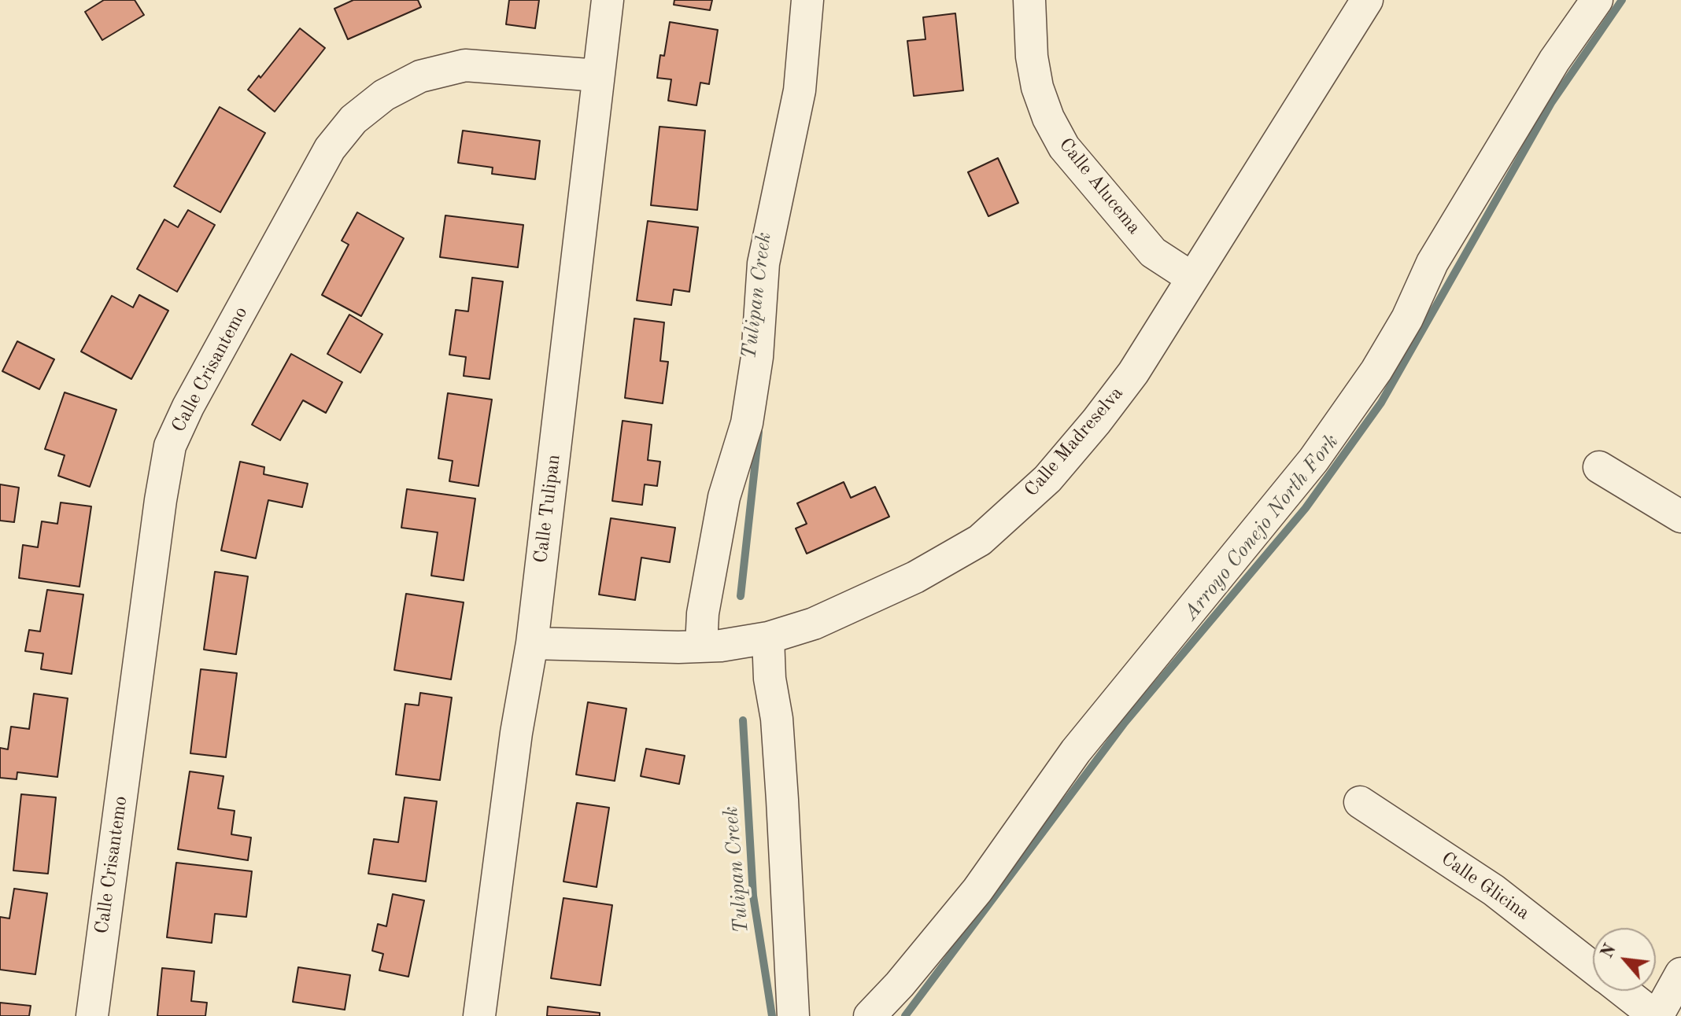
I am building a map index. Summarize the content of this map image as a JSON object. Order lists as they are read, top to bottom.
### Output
{
  "streets": {
    "street": [
      "Calle Alucema",
      "Calle Crisantemo",
      "Calle Madreselva",
      "Calle Tulipan",
      "Calle Glicina"
    ]
  },
  "crossings": [
    ["Calle Alucema", "Calle Madreselva"],
    ["Calle Crisantemo", "Calle Tulipan"],
    ["Calle Madreselva", "Calle Tulipan"]
  ],
  "water": ["Tulipan Creek", "Arroyo Conejo North Fork"],
  "north": "top left"
}
